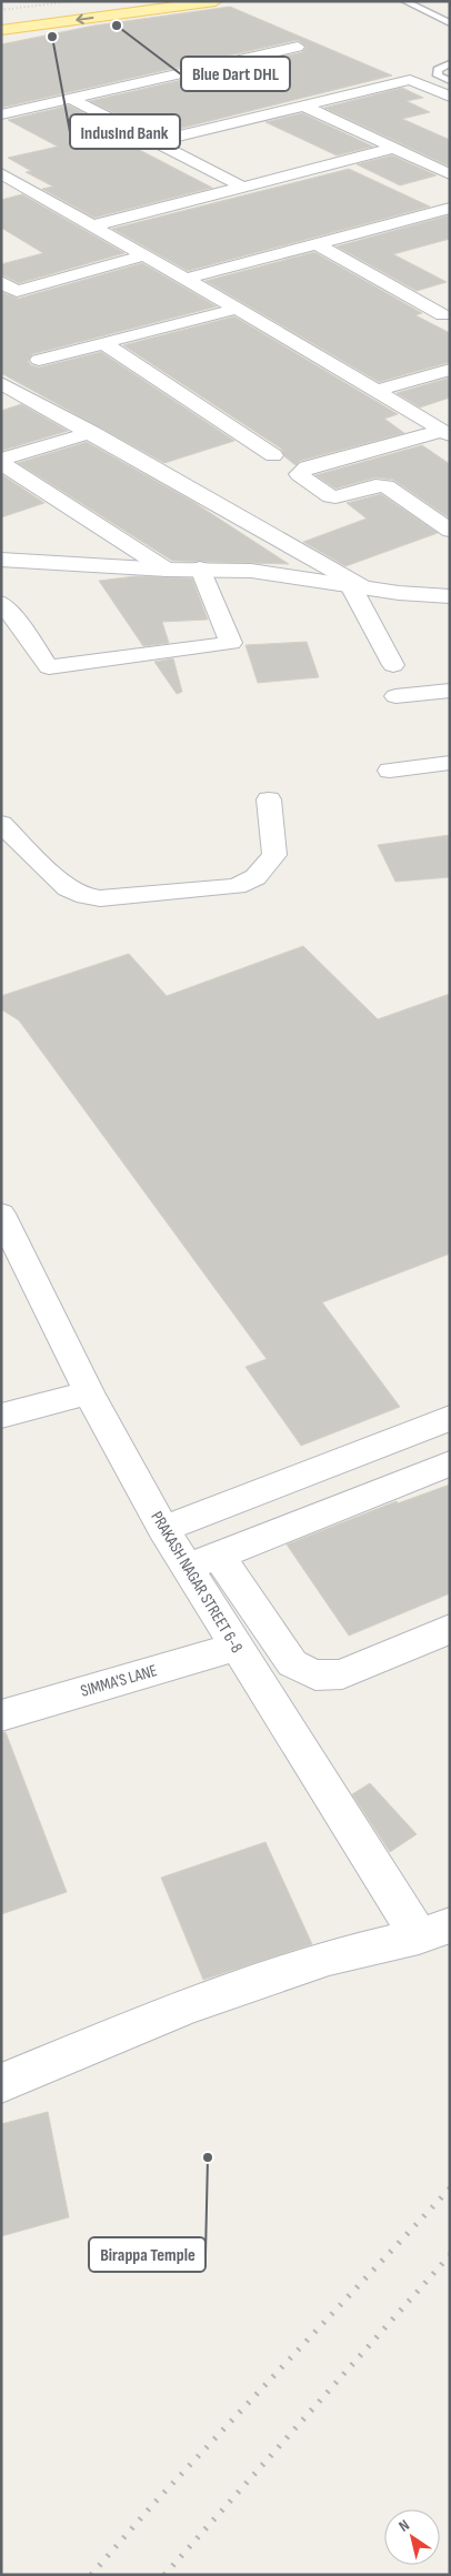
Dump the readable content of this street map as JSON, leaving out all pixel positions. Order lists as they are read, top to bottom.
{
  "streets": {
    "street": ["PRAKASH NAGAR STREET 6-8", "SIMMA'S LANE"]
  },
  "crossings": [
    ["PRAKASH NAGAR STREET 6-8", "SIMMA'S LANE"]
  ],
  "places": ["Blue Dart DHL", "IndusInd Bank", "Birappa Temple"],
  "north": "top left"
}
